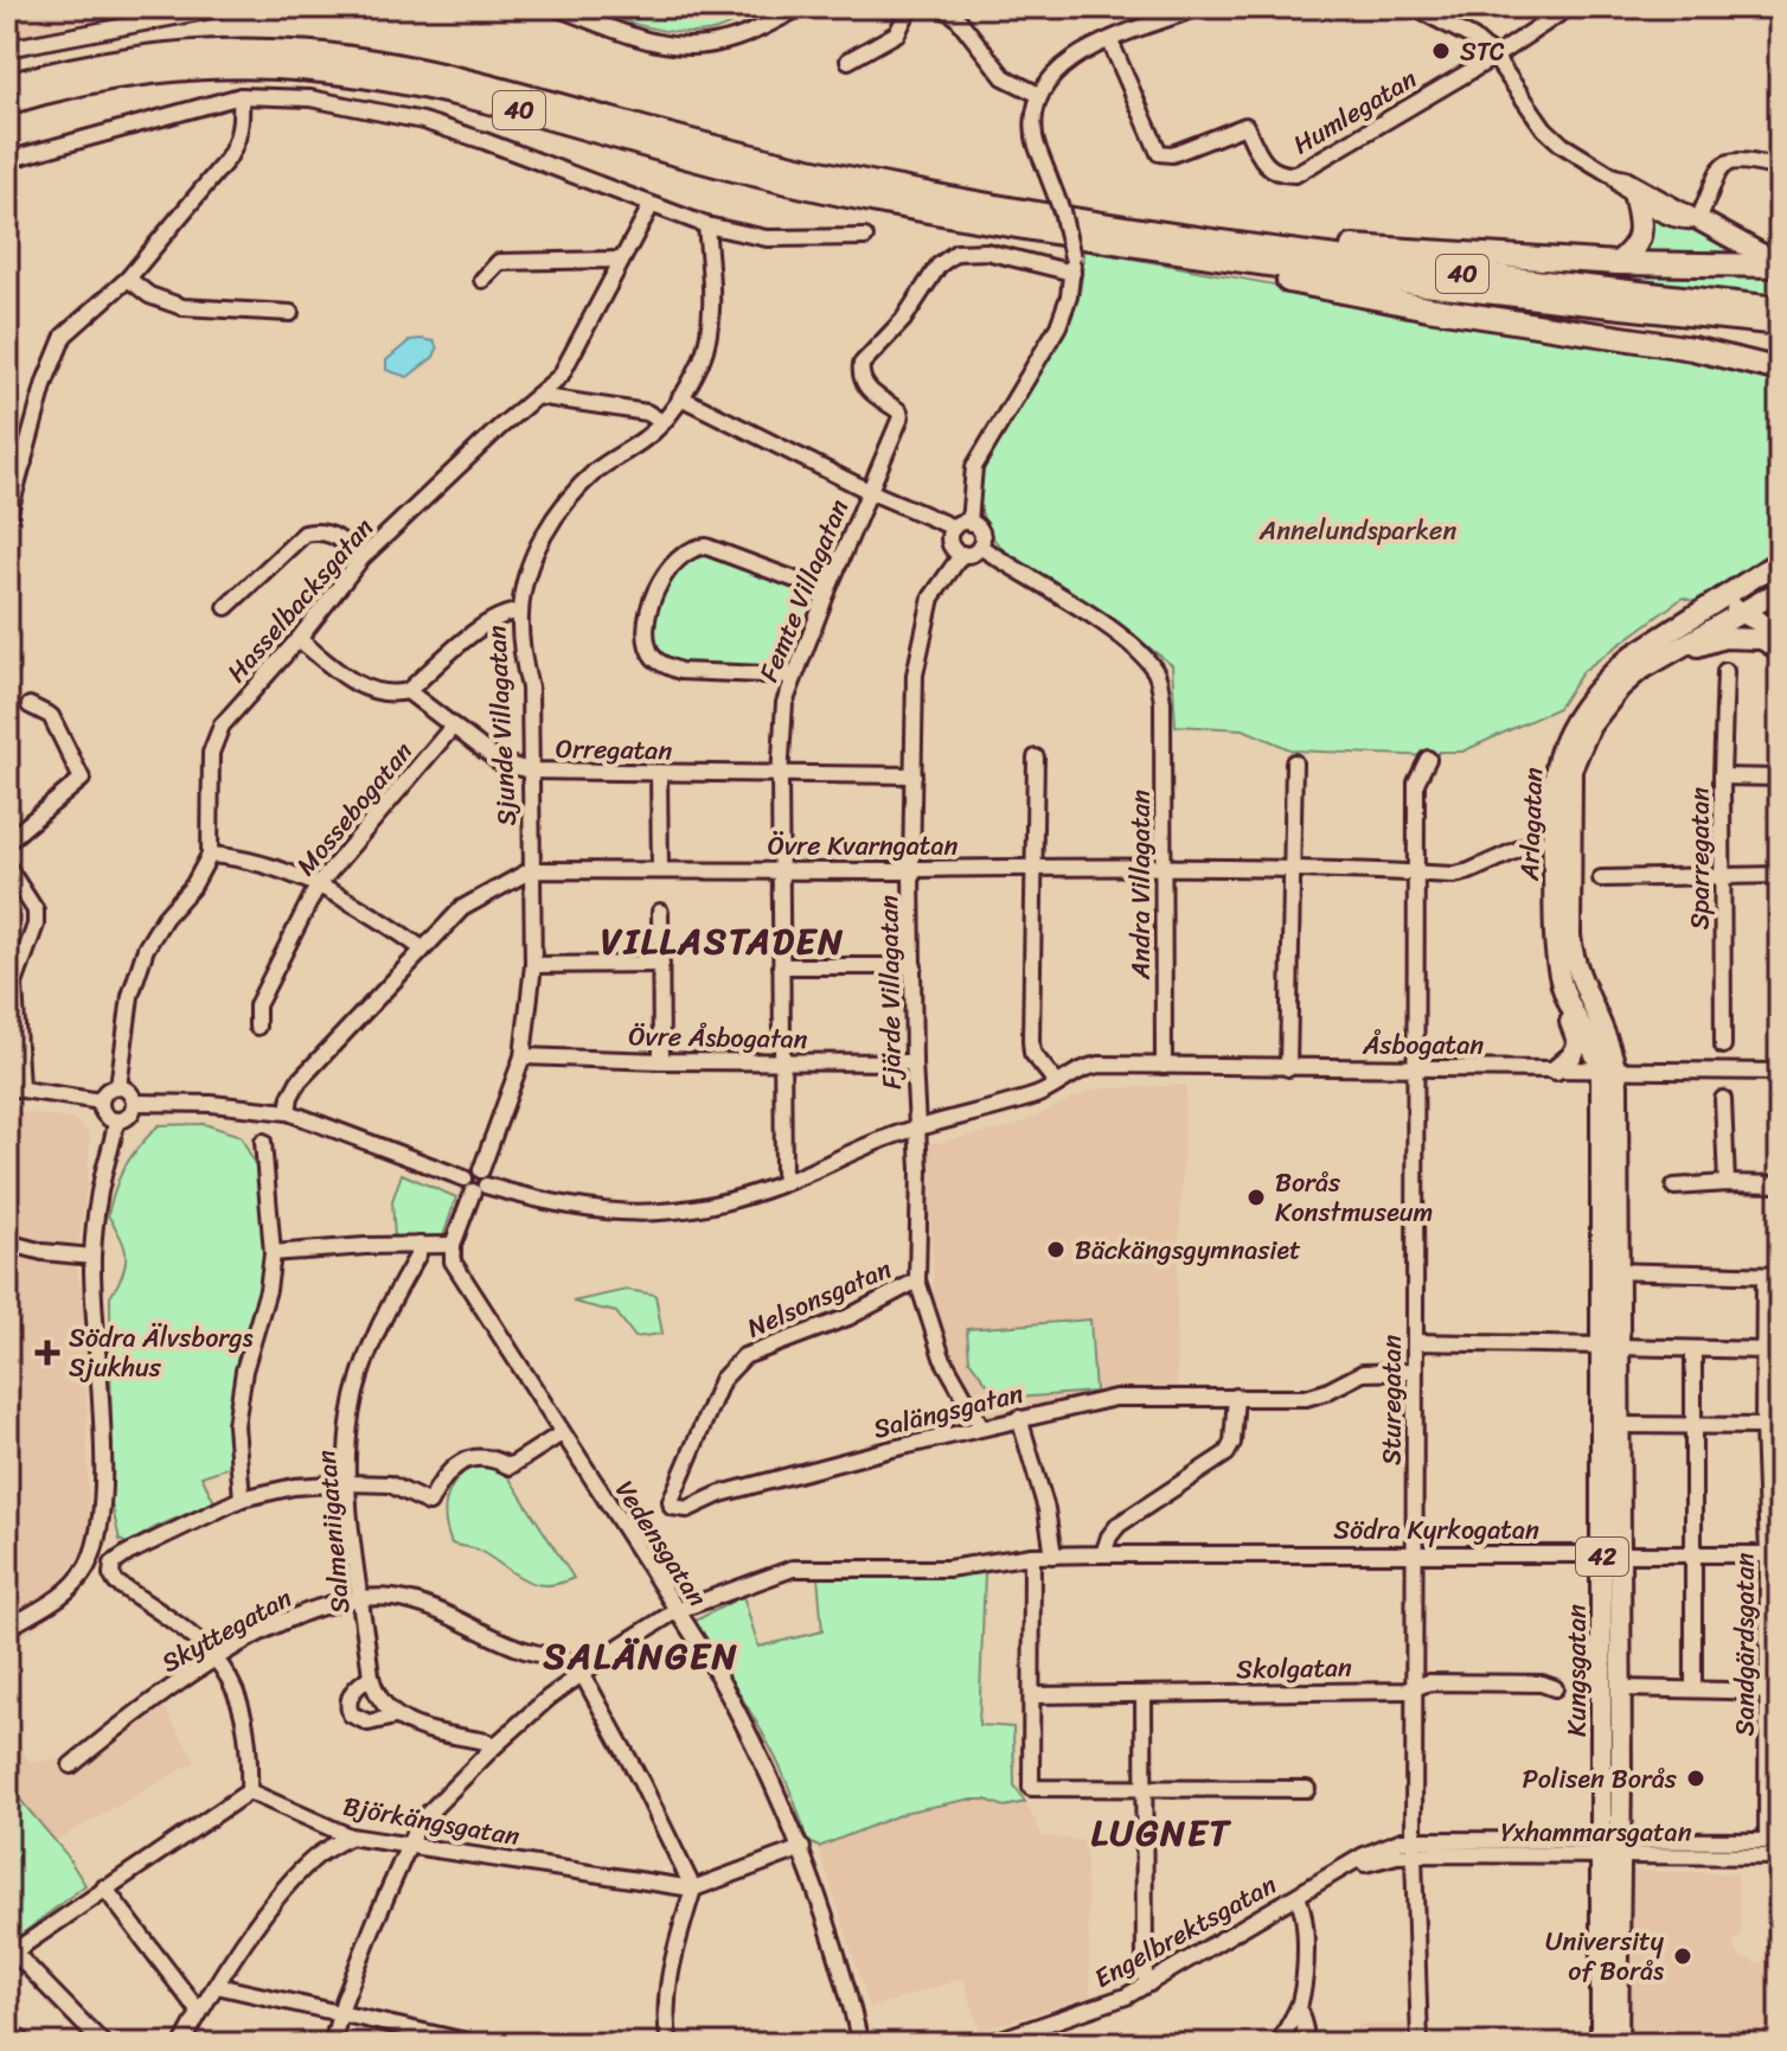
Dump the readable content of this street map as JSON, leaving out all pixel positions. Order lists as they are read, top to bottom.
{
  "streets": {
    "highway": ["40"],
    "main road": ["Arlagatan", "42", "Kungsgatan"],
    "street": [
      "Humlegatan",
      "Femte Villagatan",
      "Hasselbacksgatan",
      "Sjunde Villagatan",
      "Orregatan",
      "Mossebogatan",
      "Övre Kvarngatan",
      "Sparregatan",
      "Andra Villagatan",
      "Fjärde Villagatan",
      "Övre Åsbogatan",
      "Åsbogatan",
      "Nelsonsgatan",
      "Sturegatan",
      "Salängsgatan",
      "Södra Kyrkogatan",
      "Salmeniigatan",
      "Vedensgatan",
      "Skyttegatan",
      "Sandgärdsgatan",
      "Skolgatan",
      "Björkängsgatan",
      "Yxhammarsgatan",
      "Engelbrektsgatan"
    ]
  },
  "crossings": [
    ["Femte Villagatan", "Orregatan"],
    ["Femte Villagatan", "Övre Kvarngatan"],
    ["Femte Villagatan", "Övre Åsbogatan"],
    ["Femte Villagatan", "Åsbogatan"],
    ["Sjunde Villagatan", "Orregatan"],
    ["Sjunde Villagatan", "Övre Kvarngatan"],
    ["Sjunde Villagatan", "Övre Åsbogatan"],
    ["Sjunde Villagatan", "Åsbogatan"],
    ["Orregatan", "Mossebogatan"],
    ["Orregatan", "Fjärde Villagatan"],
    ["Arlagatan", "Åsbogatan"],
    ["Arlagatan", "Kungsgatan"],
    ["Övre Kvarngatan", "Andra Villagatan"],
    ["Övre Kvarngatan", "Fjärde Villagatan"],
    ["Övre Kvarngatan", "Åsbogatan"],
    ["Övre Kvarngatan", "Sturegatan"],
    ["Andra Villagatan", "Fjärde Villagatan"],
    ["Andra Villagatan", "Åsbogatan"],
    ["Fjärde Villagatan", "Övre Åsbogatan"],
    ["Fjärde Villagatan", "Åsbogatan"],
    ["Fjärde Villagatan", "Nelsonsgatan"],
    ["Fjärde Villagatan", "Salängsgatan"],
    ["Åsbogatan", "Sturegatan"],
    ["Åsbogatan", "Kungsgatan"],
    ["Nelsonsgatan", "Salängsgatan"],
    ["Sturegatan", "Salängsgatan"],
    ["Sturegatan", "Södra Kyrkogatan"],
    ["Sturegatan", "Skolgatan"],
    ["Sturegatan", "Yxhammarsgatan"],
    ["Sturegatan", "Engelbrektsgatan"],
    ["Södra Kyrkogatan", "Vedensgatan"],
    ["Södra Kyrkogatan", "Skyttegatan"],
    ["Södra Kyrkogatan", "Sandgärdsgatan"],
    ["Södra Kyrkogatan", "Kungsgatan"],
    ["Södra Kyrkogatan", "Björkängsgatan"],
    ["Salmeniigatan", "Skyttegatan"],
    ["Sandgärdsgatan", "Yxhammarsgatan"],
    ["Kungsgatan", "Yxhammarsgatan"],
    ["Yxhammarsgatan", "Engelbrektsgatan"]
  ],
  "districts": ["VILLASTADEN", "SALÄNGEN", "LUGNET"],
  "parks": ["Annelundsparken"],
  "places": {
    "other": [
      "STC",
      "Borås Konstmuseum",
      "Bäckängsgymnasiet",
      "Polisen Borås",
      "University of Borås"
    ],
    "health": ["Södra Älvsborgs Sjukhus"]
  }
}
